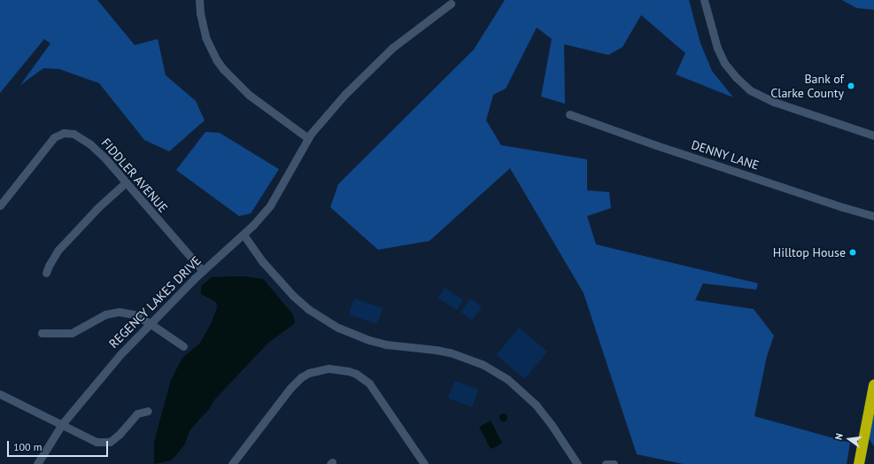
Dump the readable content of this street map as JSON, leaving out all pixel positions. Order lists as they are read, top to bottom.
{
  "streets": {
    "street": ["DENNY LANE", "FIDDLER AVENUE", "REGENCY LAKES DRIVE"]
  },
  "crossings": [
    ["FIDDLER AVENUE", "REGENCY LAKES DRIVE"]
  ],
  "places": ["Bank of Clarke County", "Hilltop House"],
  "scale_bar": "100 m",
  "north": "left"
}
